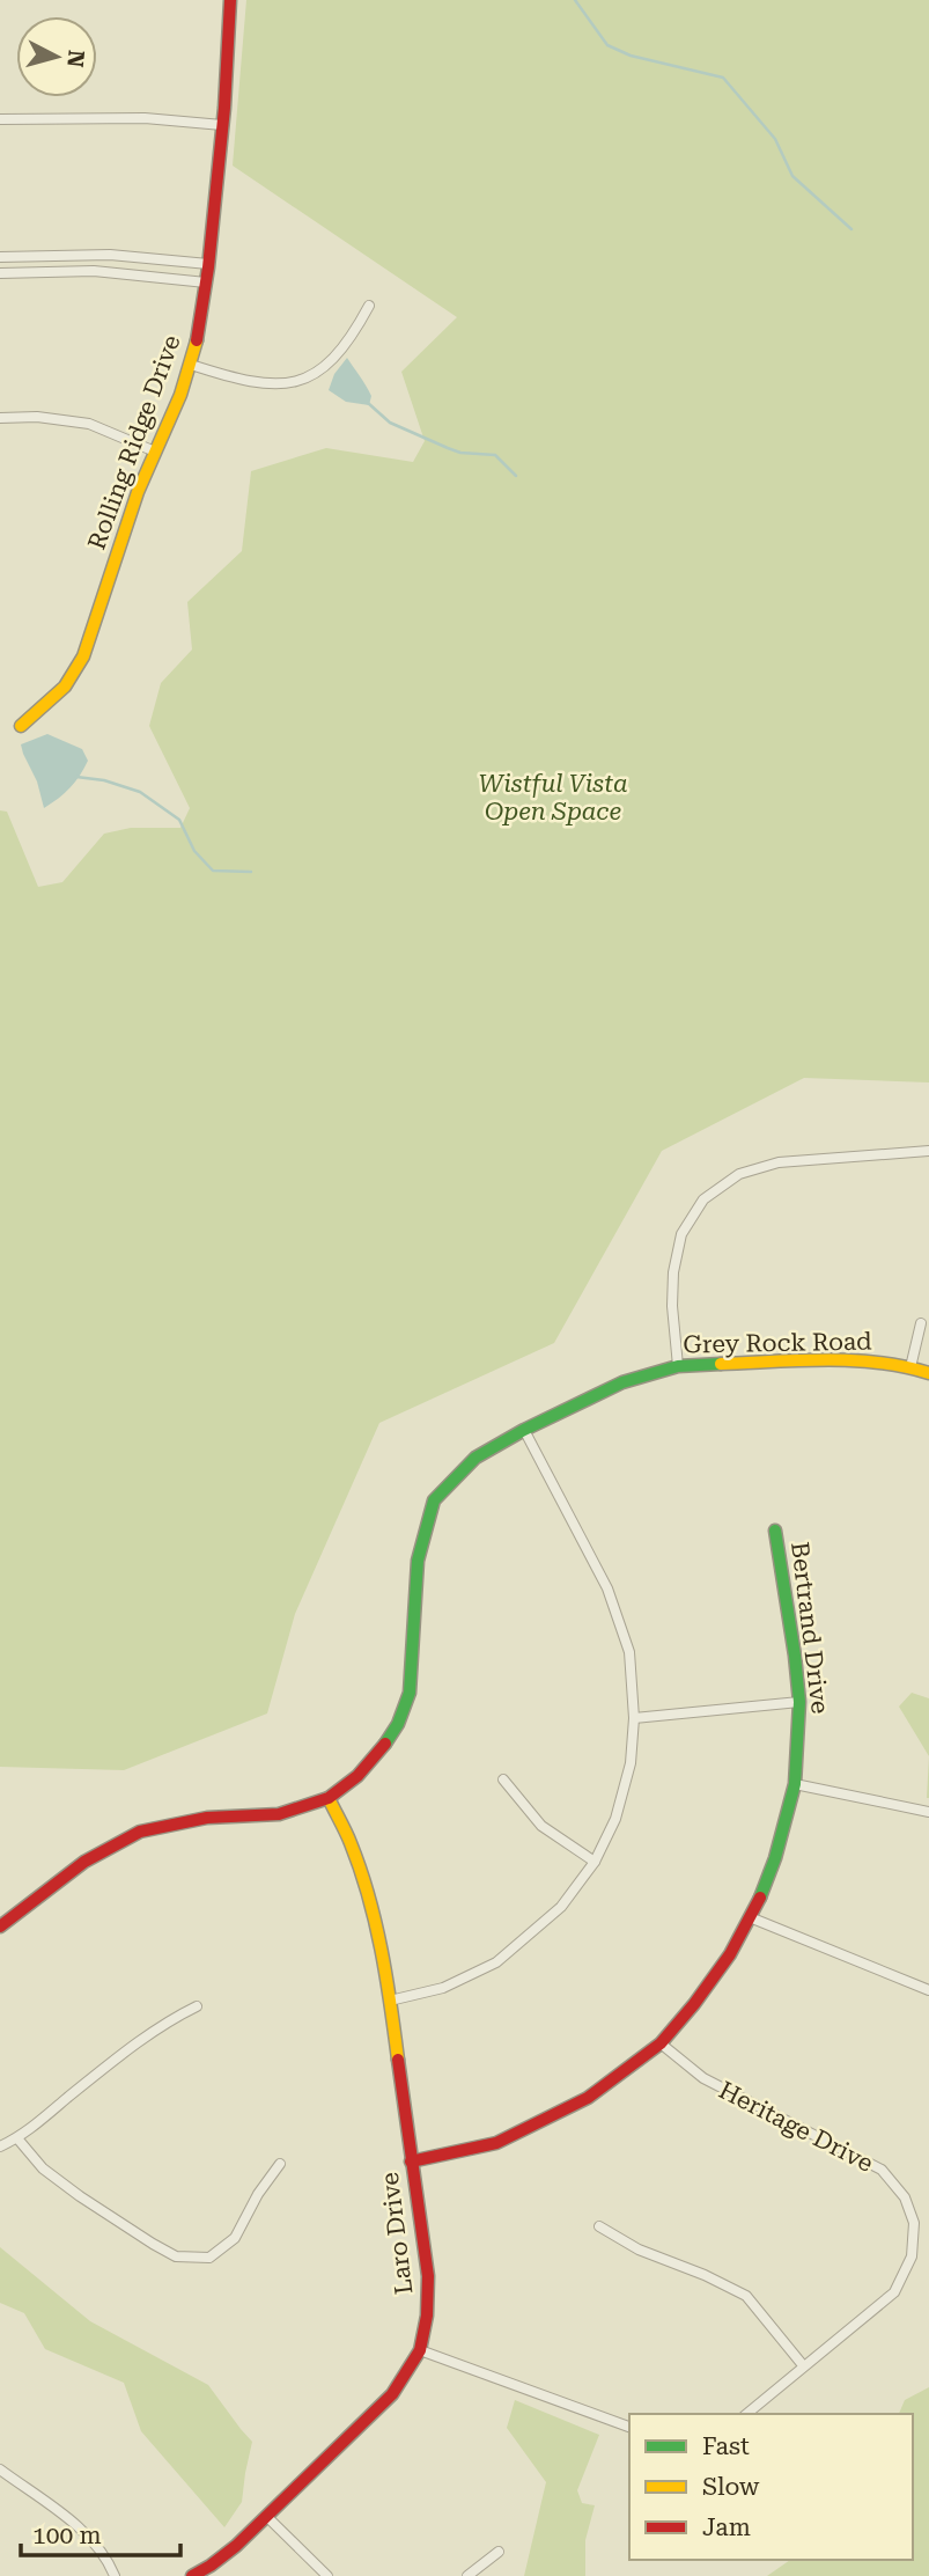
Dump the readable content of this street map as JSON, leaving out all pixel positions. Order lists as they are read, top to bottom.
{
  "streets": {
    "street": [
      "Rolling Ridge Drive",
      "Grey Rock Road",
      "Bertrand Drive",
      "Heritage Drive",
      "Laro Drive"
    ]
  },
  "crossings": [
    ["Grey Rock Road", "Laro Drive"],
    ["Bertrand Drive", "Heritage Drive"],
    ["Bertrand Drive", "Laro Drive"]
  ],
  "parks": ["Wistful Vista Open Space"],
  "legend": ["Fast", "Slow", "Jam"],
  "scale_bar": "100 m",
  "north": "right"
}
